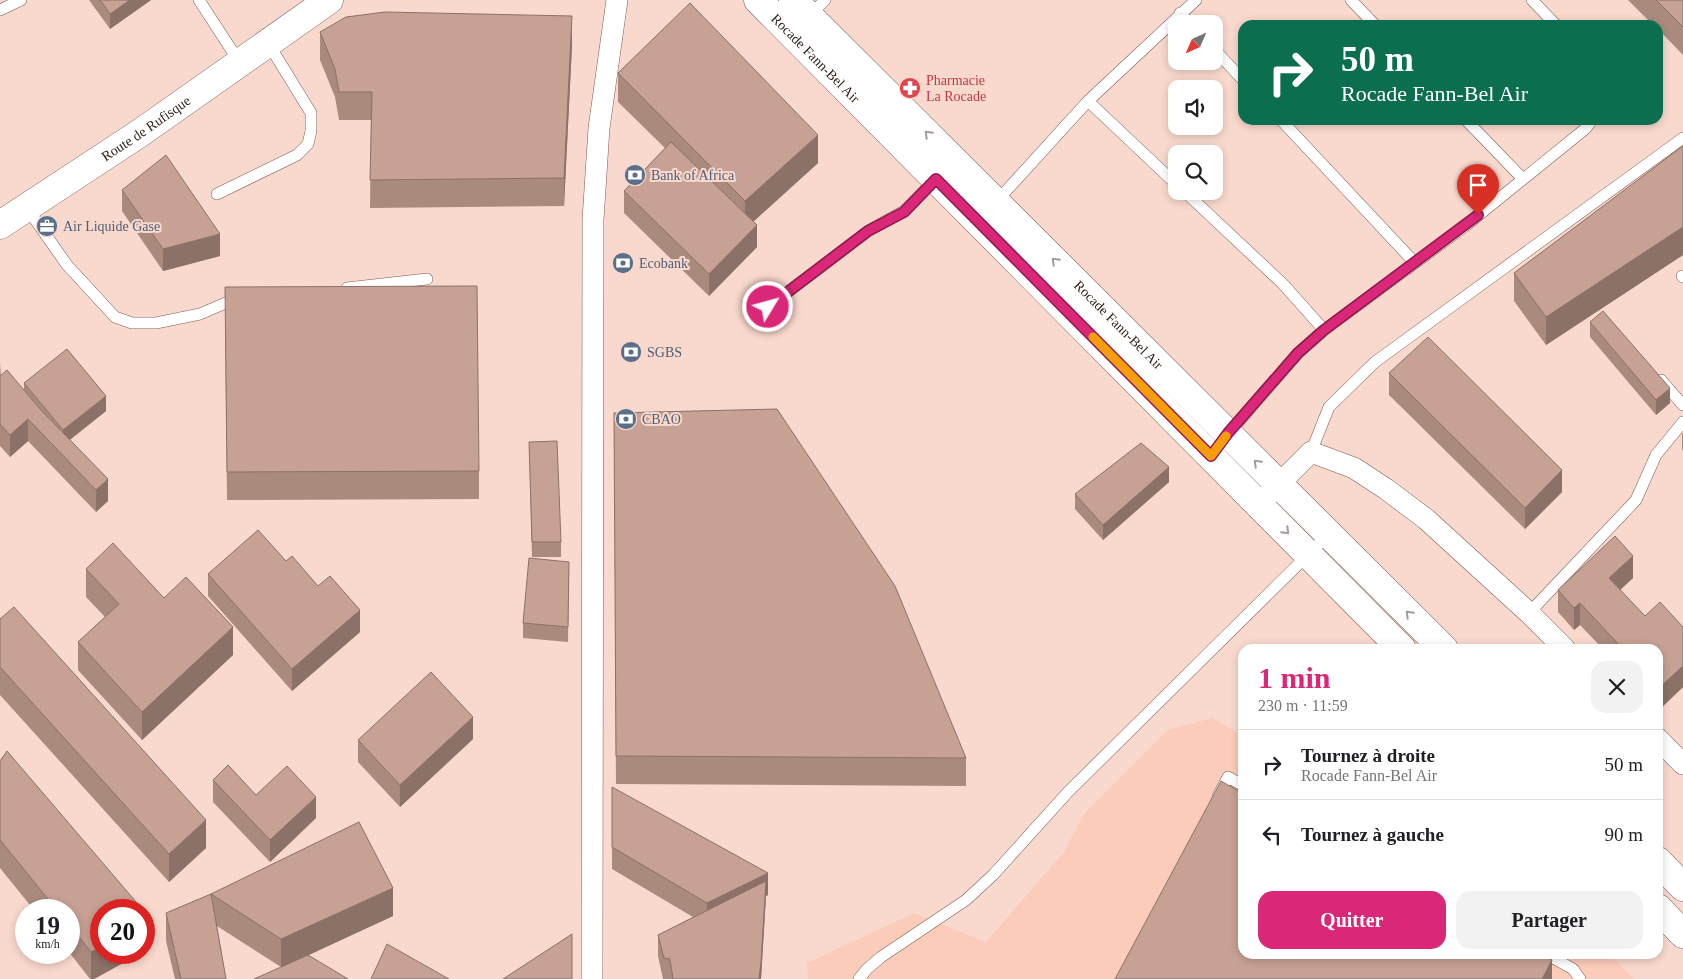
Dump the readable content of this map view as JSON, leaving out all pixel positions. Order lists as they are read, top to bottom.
{
  "streets": {
    "main road": ["Rocade Fann-Bel Air", "Route de Rufisque"]
  },
  "places": {
    "pharmacy": ["Pharmacie La Rocade"],
    "bank": [
      "Bank of Africa",
      "Ecobank",
      "SGBS",
      "CBAO"
    ],
    "office": ["Air Liquide Gase"]
  },
  "north": "bottom left",
  "page": {
    "turn": ["50 m", "Rocade Fann-Bel Air"],
    "heading": ["1 min", "230 m · 11:59"],
    "list": [
      {
        "name": "Tournez à droite",
        "note": "Rocade Fann-Bel Air",
        "value": "50 m"
      },
      {
        "name": "Tournez à gauche",
        "value": "90 m"
      }
    ],
    "buttons": ["Quitter", "Partager"],
    "speed": "19 km/h",
    "limit": "20"
  }
}
